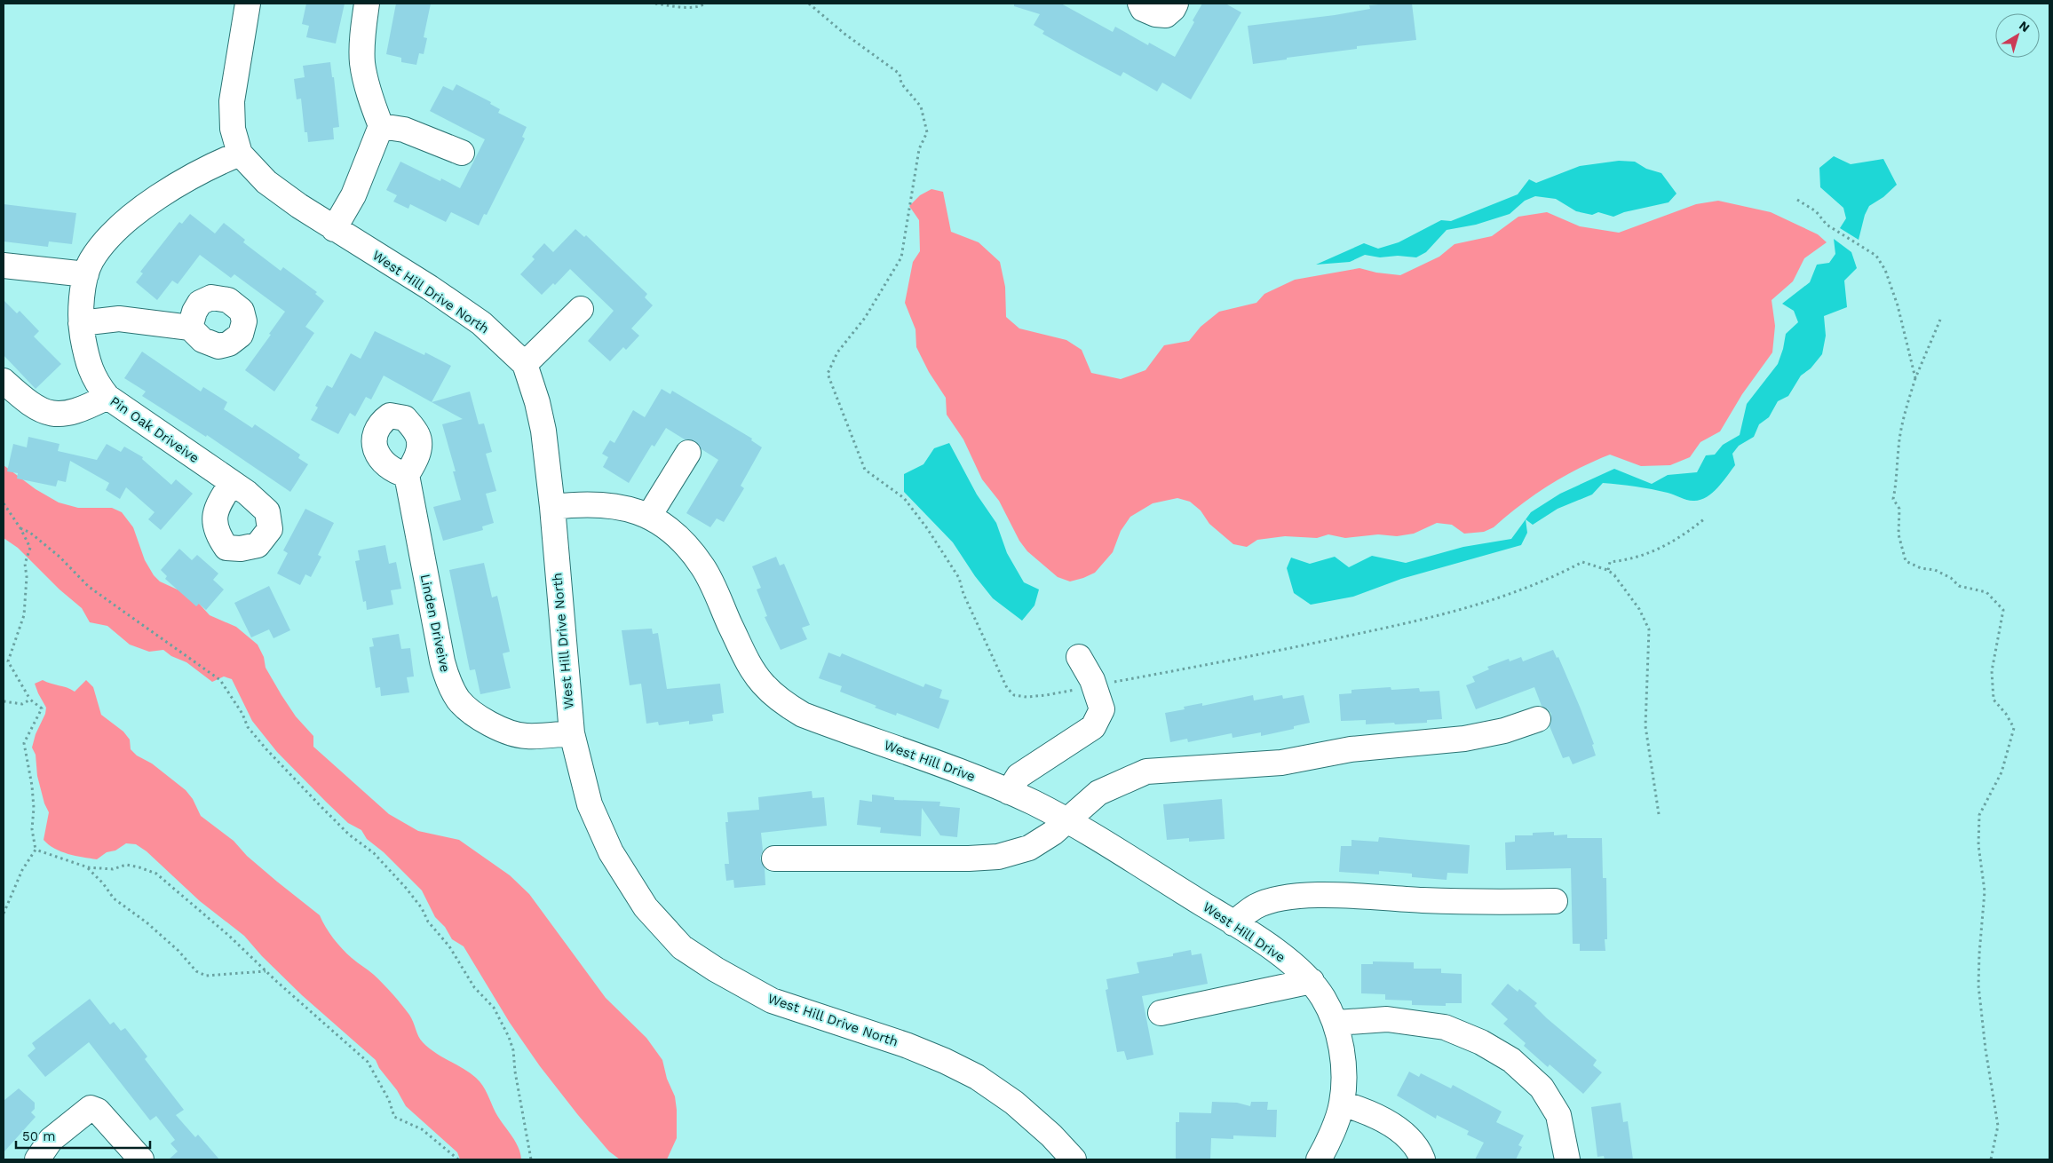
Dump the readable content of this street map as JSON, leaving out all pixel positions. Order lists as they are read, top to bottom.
{
  "streets": {
    "street": [
      "West Hill Drive North",
      "Pin Oak Driveive",
      "Linden Driveive",
      "West Hill Drive"
    ]
  },
  "crossings": [
    ["West Hill Drive North", "Pin Oak Driveive"],
    ["West Hill Drive North", "Linden Driveive"],
    ["West Hill Drive North", "West Hill Drive"]
  ],
  "scale_bar": "50 m",
  "north": "top right"
}
